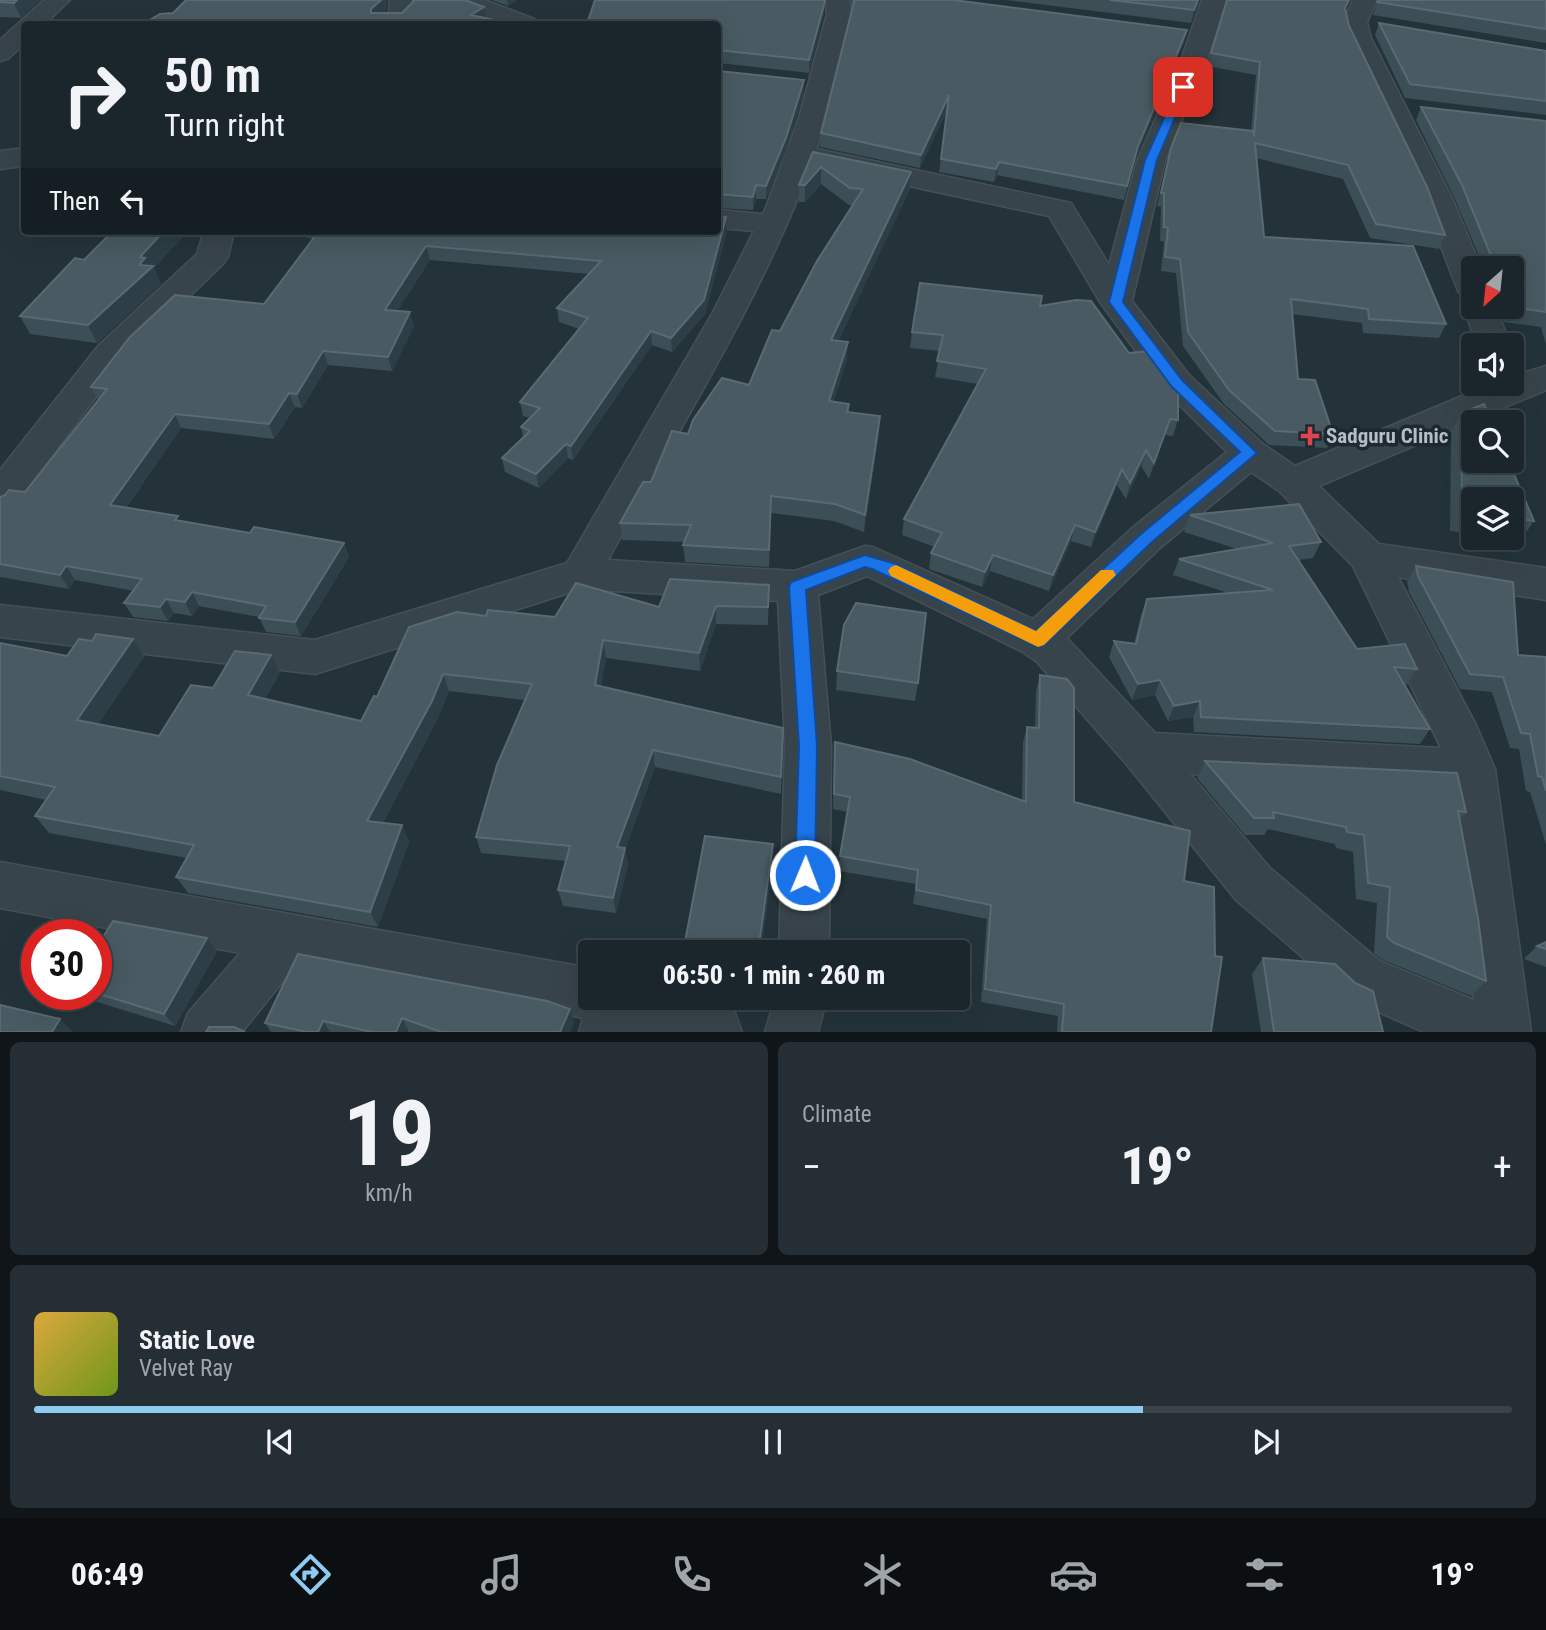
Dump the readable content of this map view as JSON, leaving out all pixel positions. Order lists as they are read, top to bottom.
{
  "places": {
    "health": ["Sadguru Clinic"]
  },
  "north": "bottom left",
  "page": {
    "turn": ["50 m", "Turn right"],
    "then": "Then",
    "limit": "30",
    "trip": "06:50 · 1 min · 260 m",
    "tile": [
      ["19", "km/h"],
      "Climate"
    ],
    "heat": ["−", "19°", "+"],
    "song": ["Static Love", "Velvet Ray"],
    "tabs": ["06:49", "19°"]
  }
}
